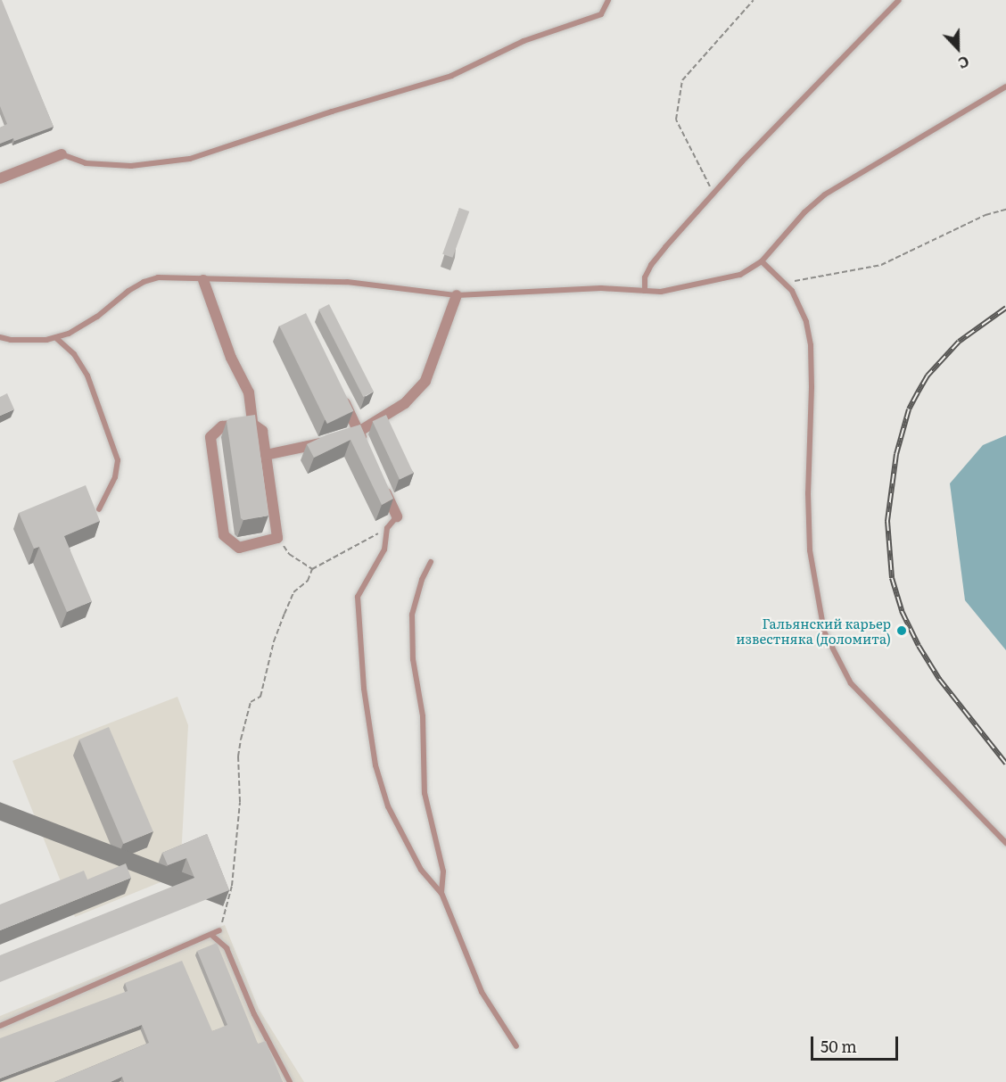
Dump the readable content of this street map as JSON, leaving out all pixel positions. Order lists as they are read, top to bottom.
{
  "places": ["Гальянский карьер известняка (доломита)"],
  "scale_bar": "50 m",
  "north": "bottom"
}
